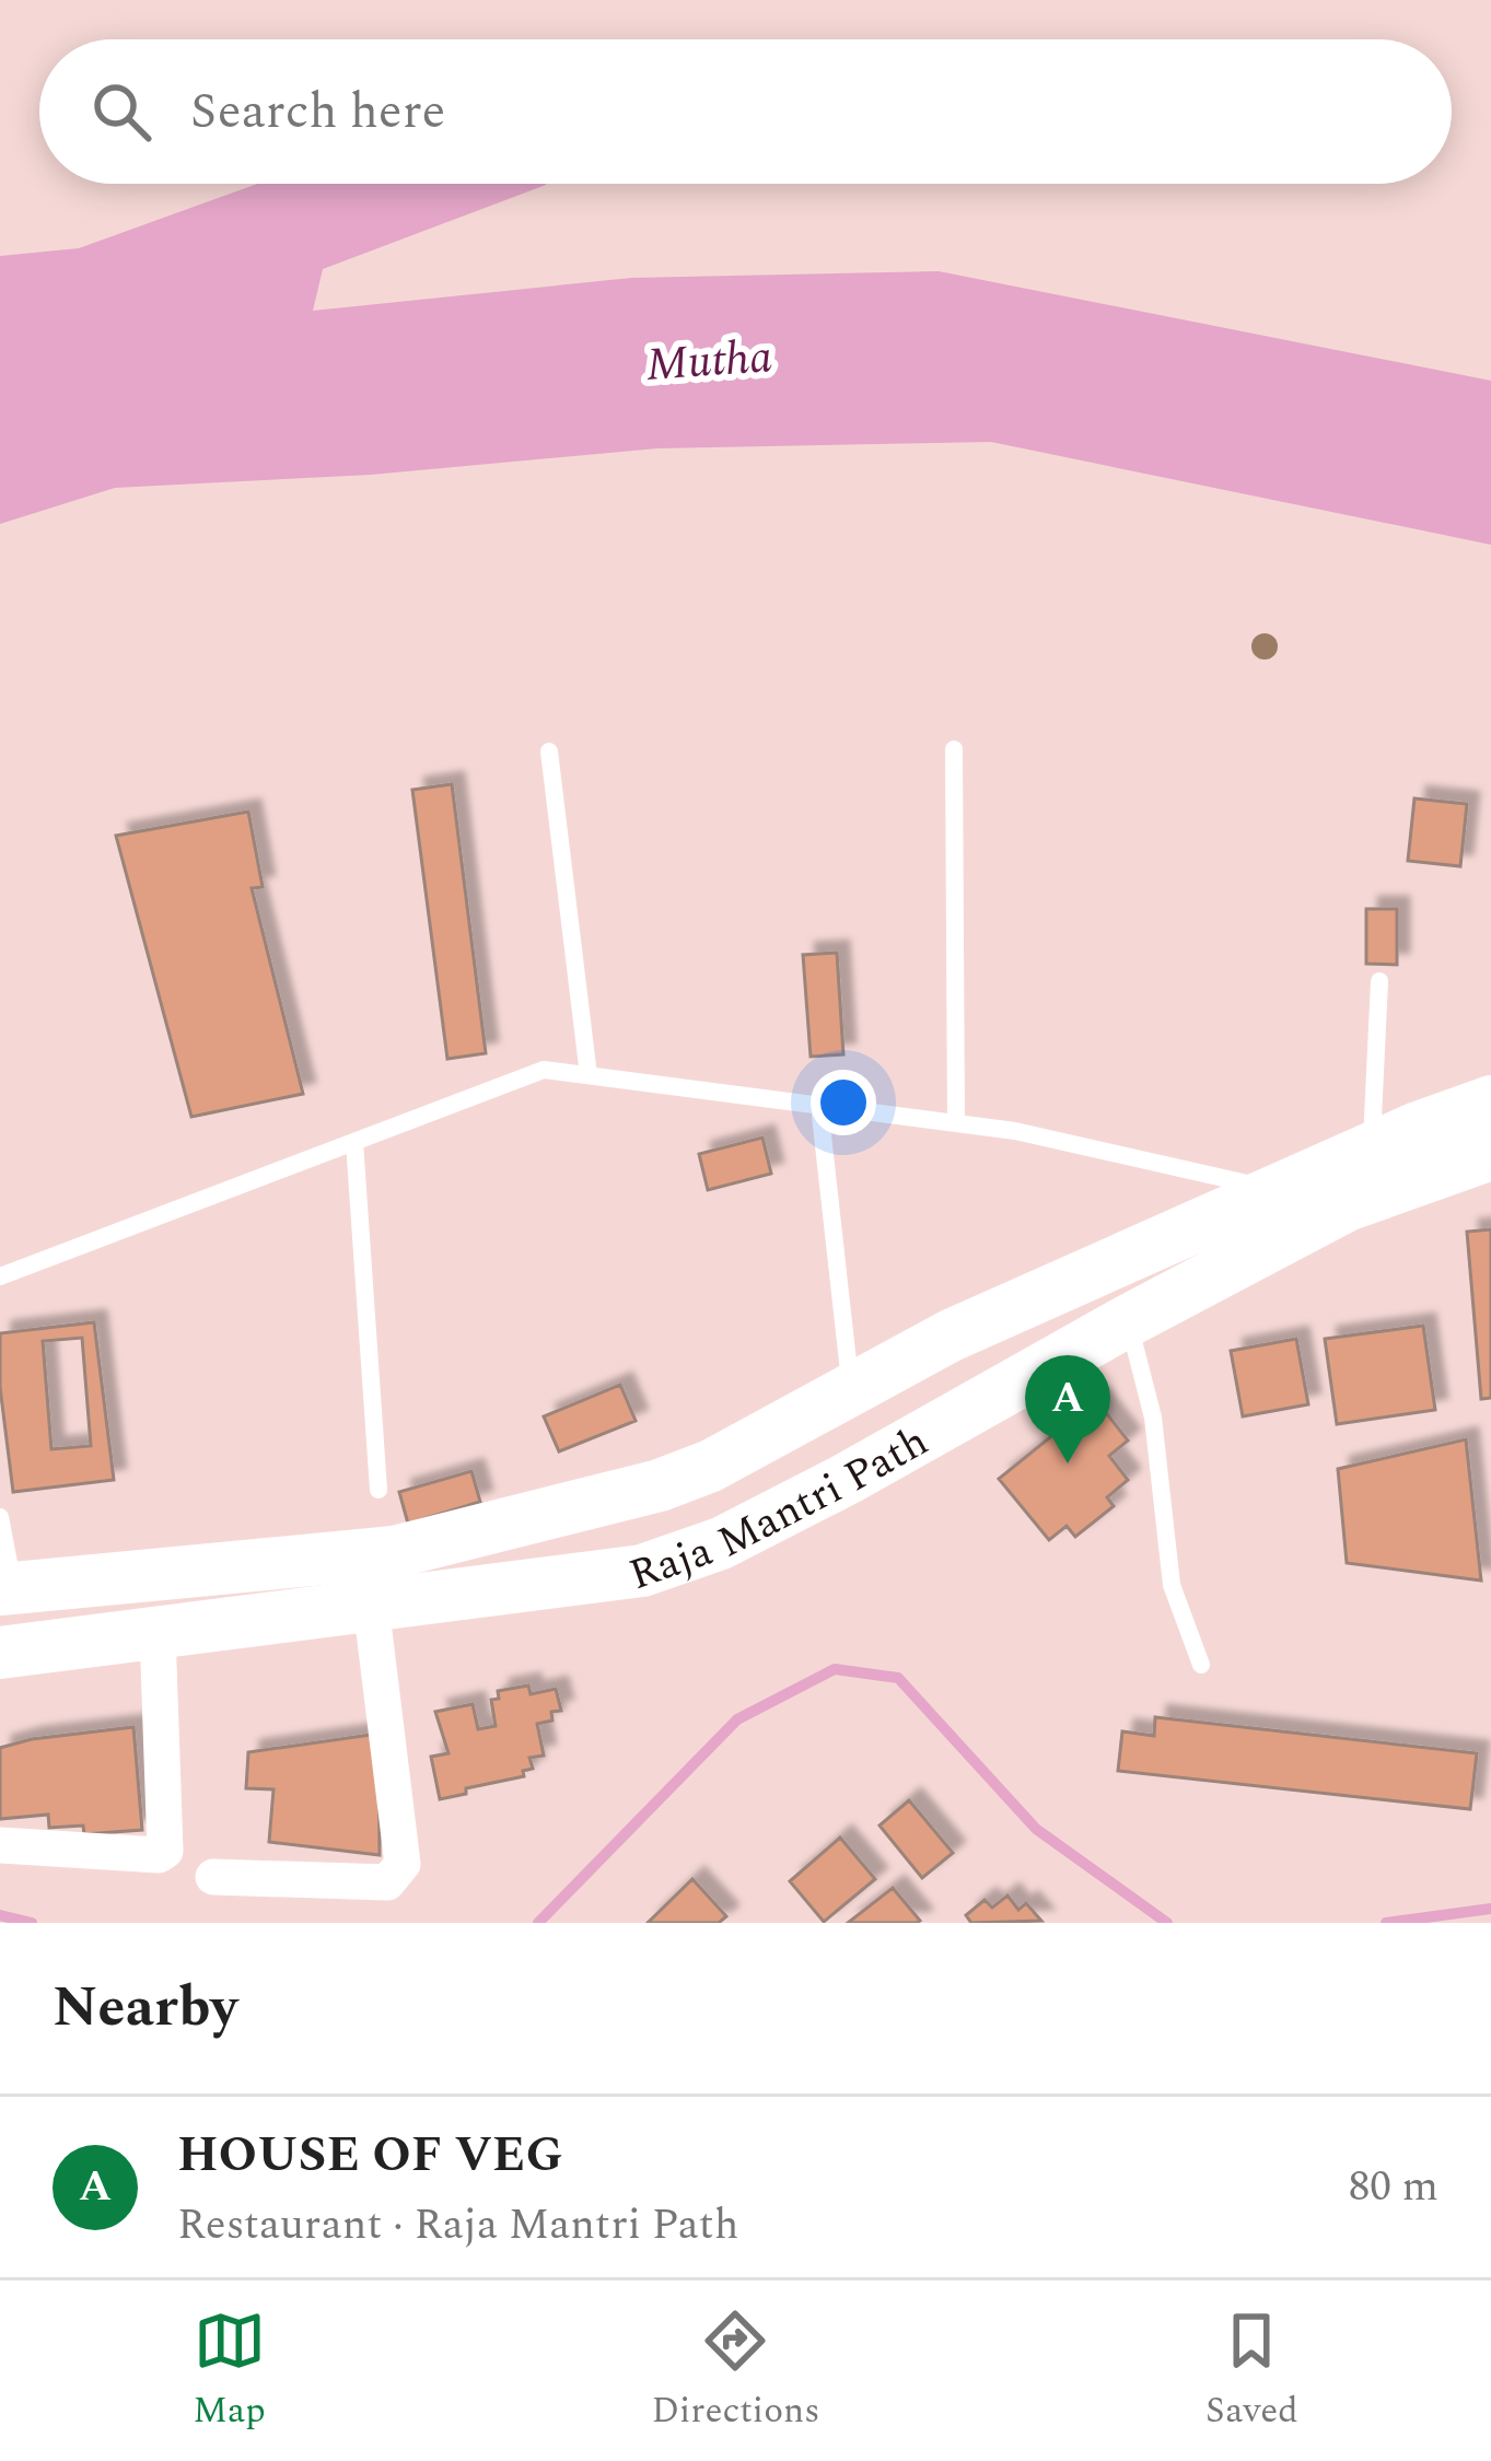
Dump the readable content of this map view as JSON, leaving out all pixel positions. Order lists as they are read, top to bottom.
{
  "streets": {
    "main road": ["Raja Mantri Path"]
  },
  "water": ["Mutha"],
  "page": {
    "search": "Search here",
    "pins": "A",
    "heading": "Nearby",
    "list": [
      {
        "mark": "A",
        "name": "HOUSE OF VEG",
        "note": "Restaurant · Raja Mantri Path",
        "value": "80 m"
      }
    ],
    "nav": ["Map", "Directions", "Saved"]
  }
}
